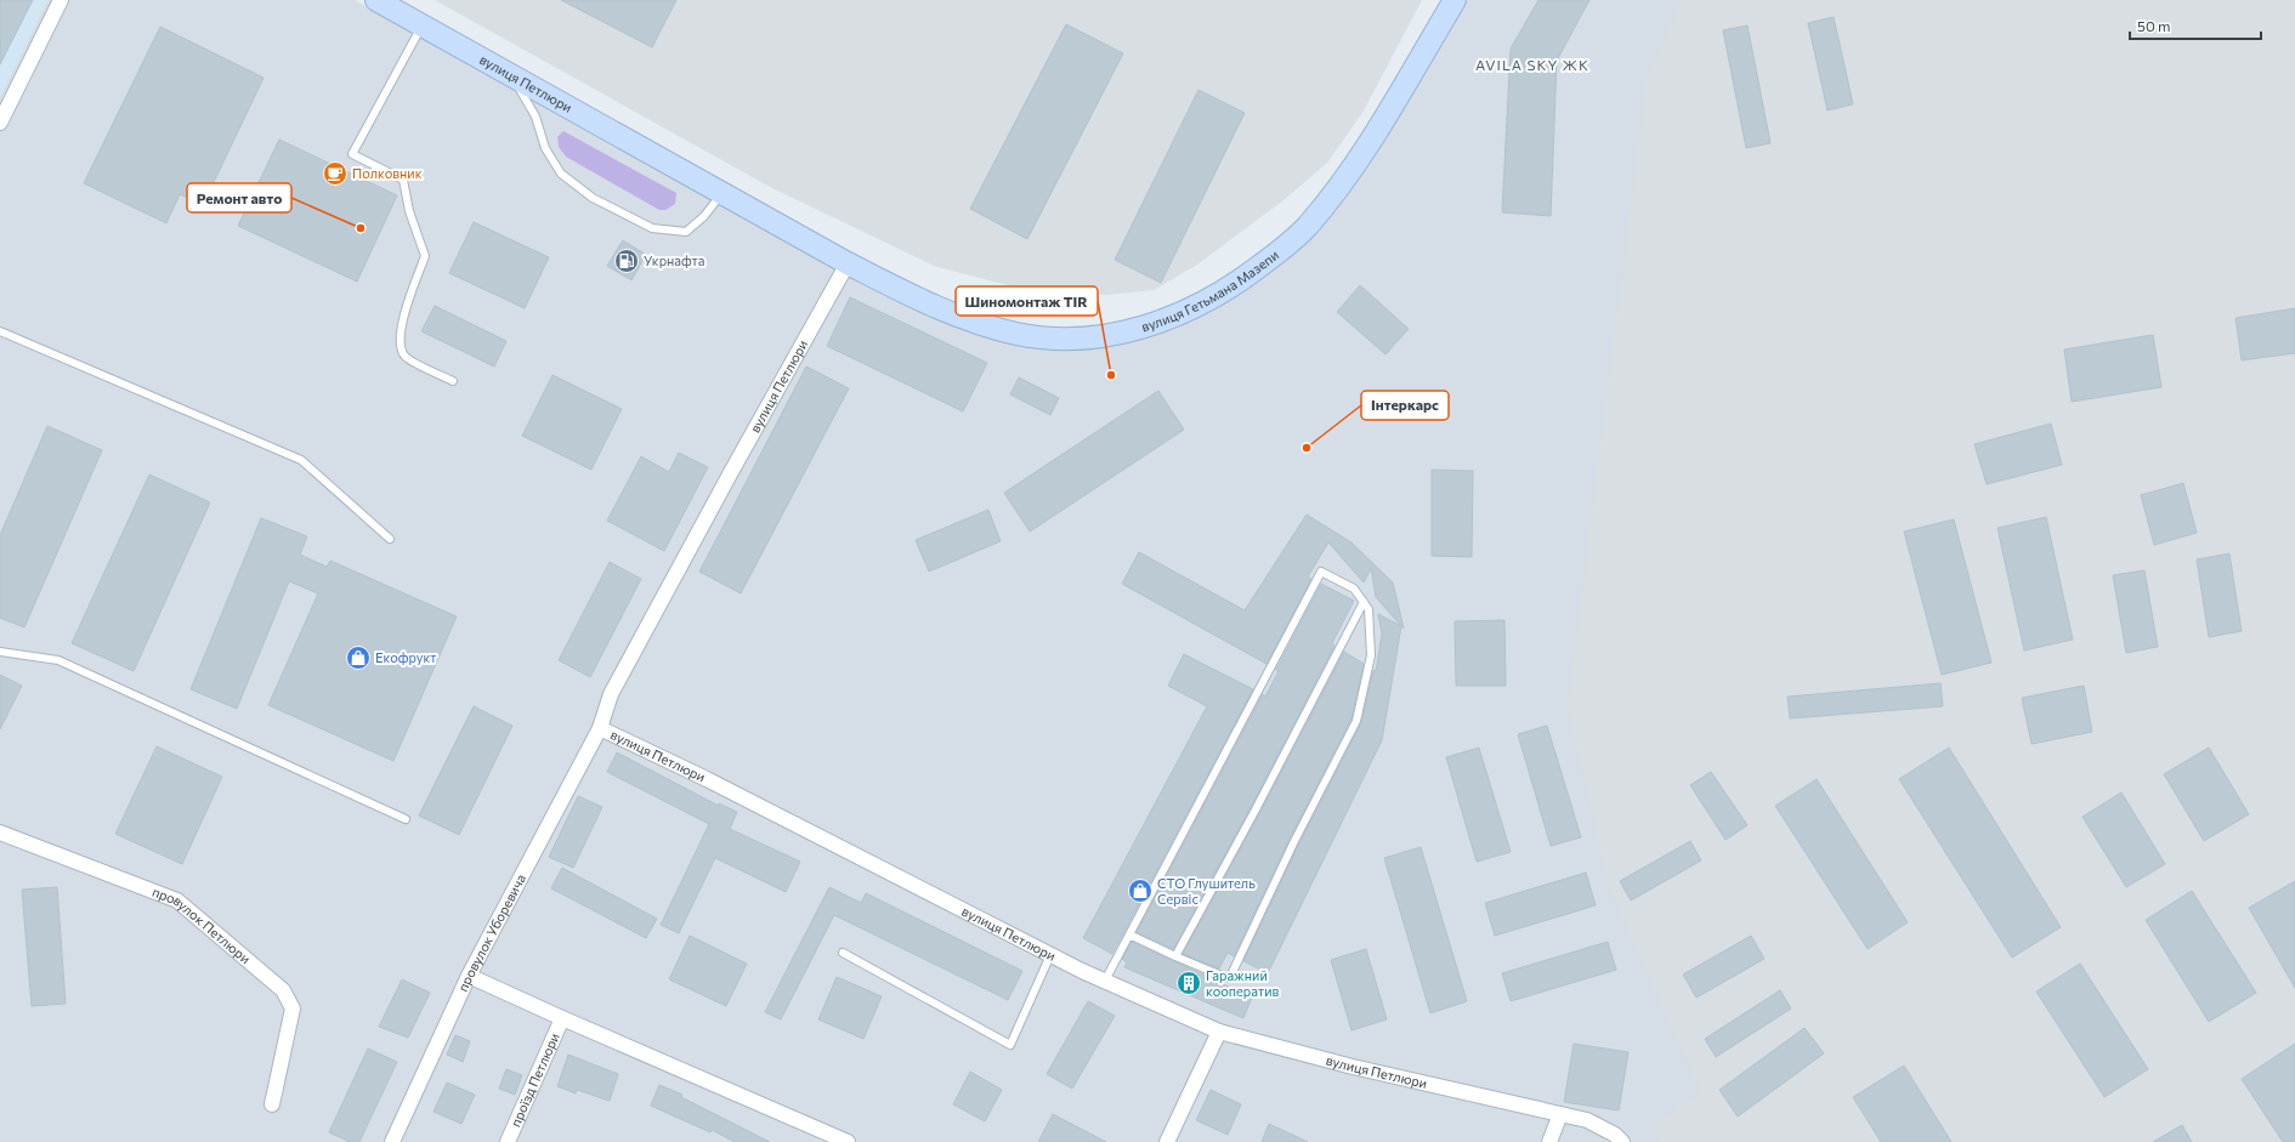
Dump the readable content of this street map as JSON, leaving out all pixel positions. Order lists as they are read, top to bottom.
{
  "streets": {
    "main road": ["вулиця Петлюри", "вулиця Гетьмана Мазепи"],
    "street": ["провулок Петлюри", "провулок Уборевича", "проїзд Петлюри"]
  },
  "crossings": [
    ["вулиця Петлюри", "вулиця Гетьмана Мазепи"],
    ["вулиця Петлюри", "провулок Уборевича"]
  ],
  "districts": ["AVILA SKY ЖК"],
  "places": {
    "cafe": ["Полковник"],
    "other": ["Ремонт авто", "Шиномонтаж TIR", "Інтеркарс"],
    "fuel station": ["Укрнафта"],
    "shop": ["Екофрукт", "СТО Глушитель Сервіс"],
    "building": ["Гаражний кооператив"]
  },
  "scale_bar": "50 m"
}
